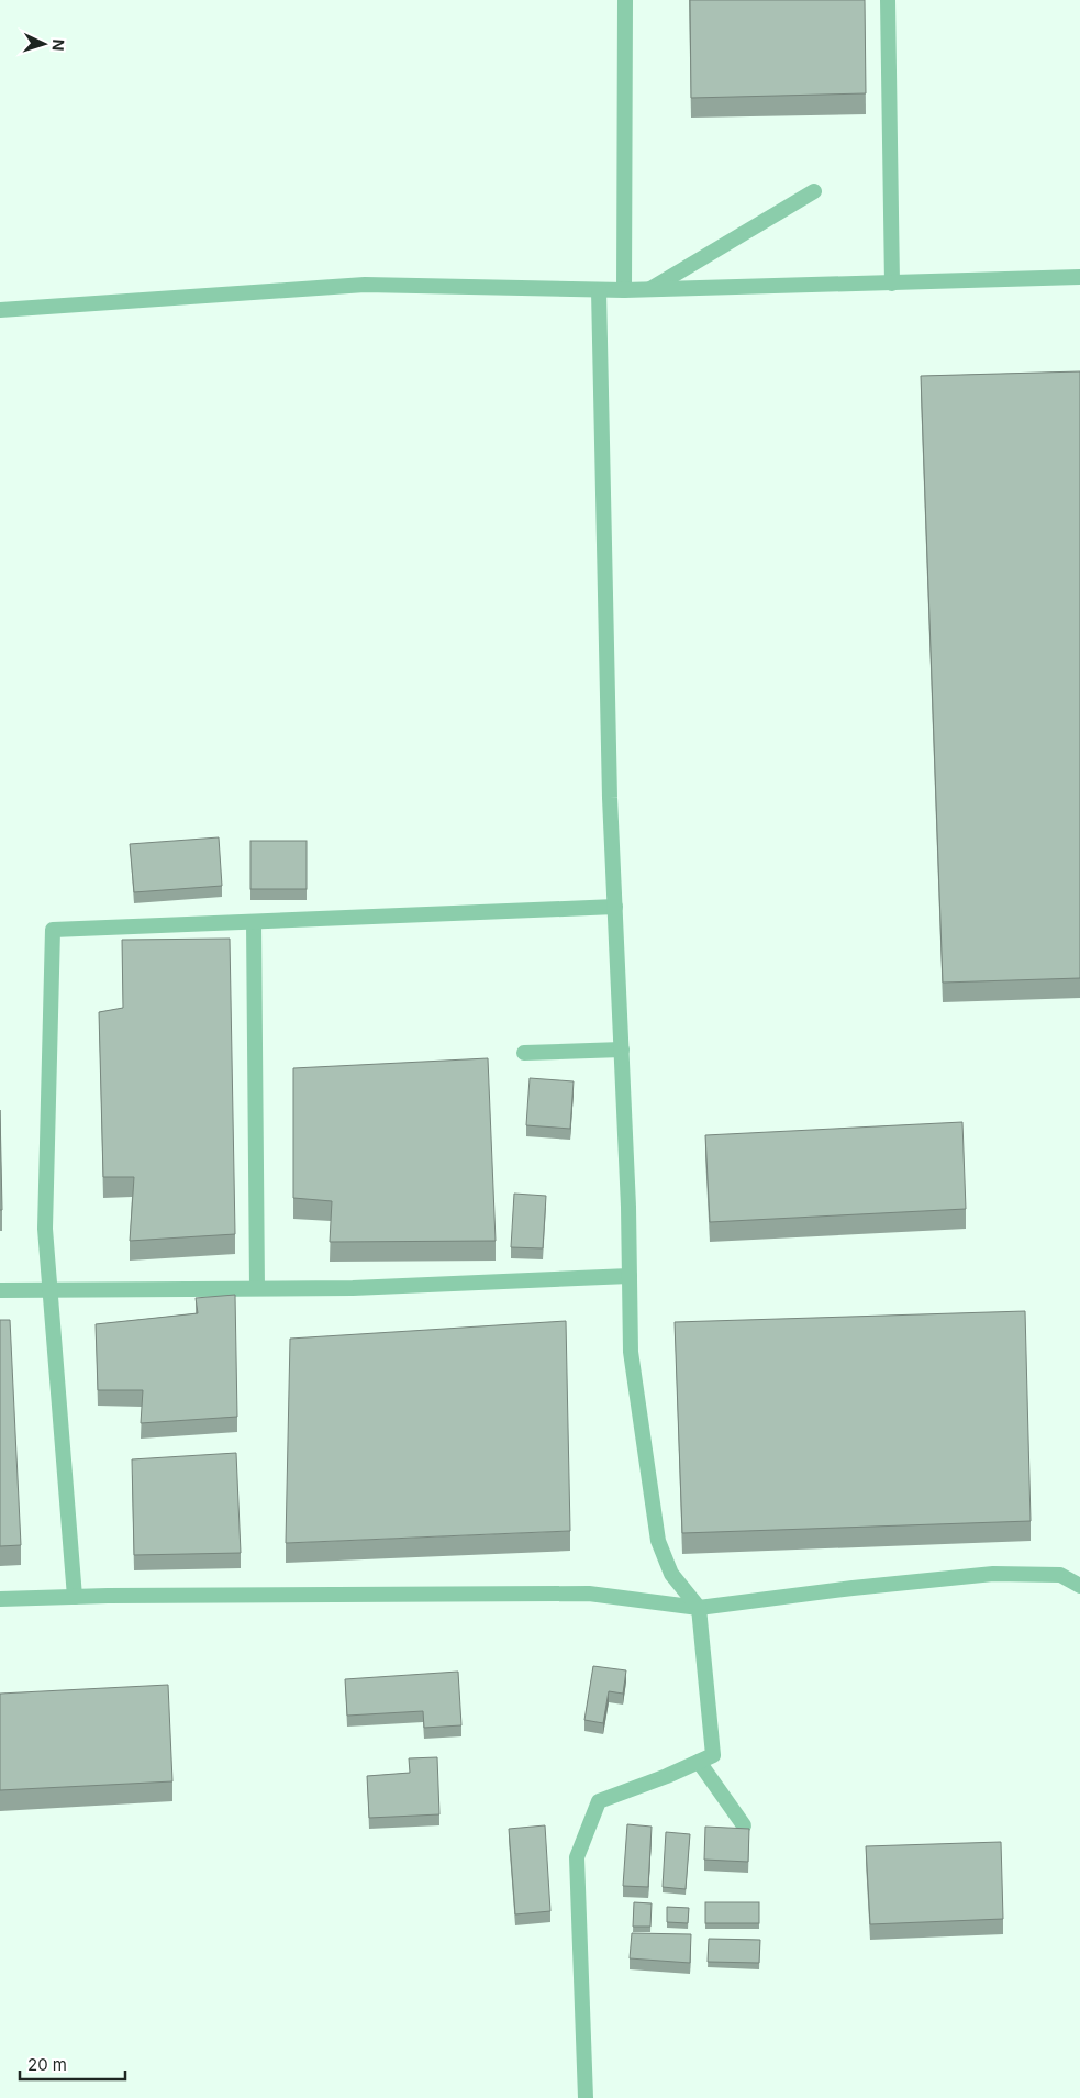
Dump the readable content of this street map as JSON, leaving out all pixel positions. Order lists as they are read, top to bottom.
{
  "scale_bar": "20 m",
  "north": "right"
}
